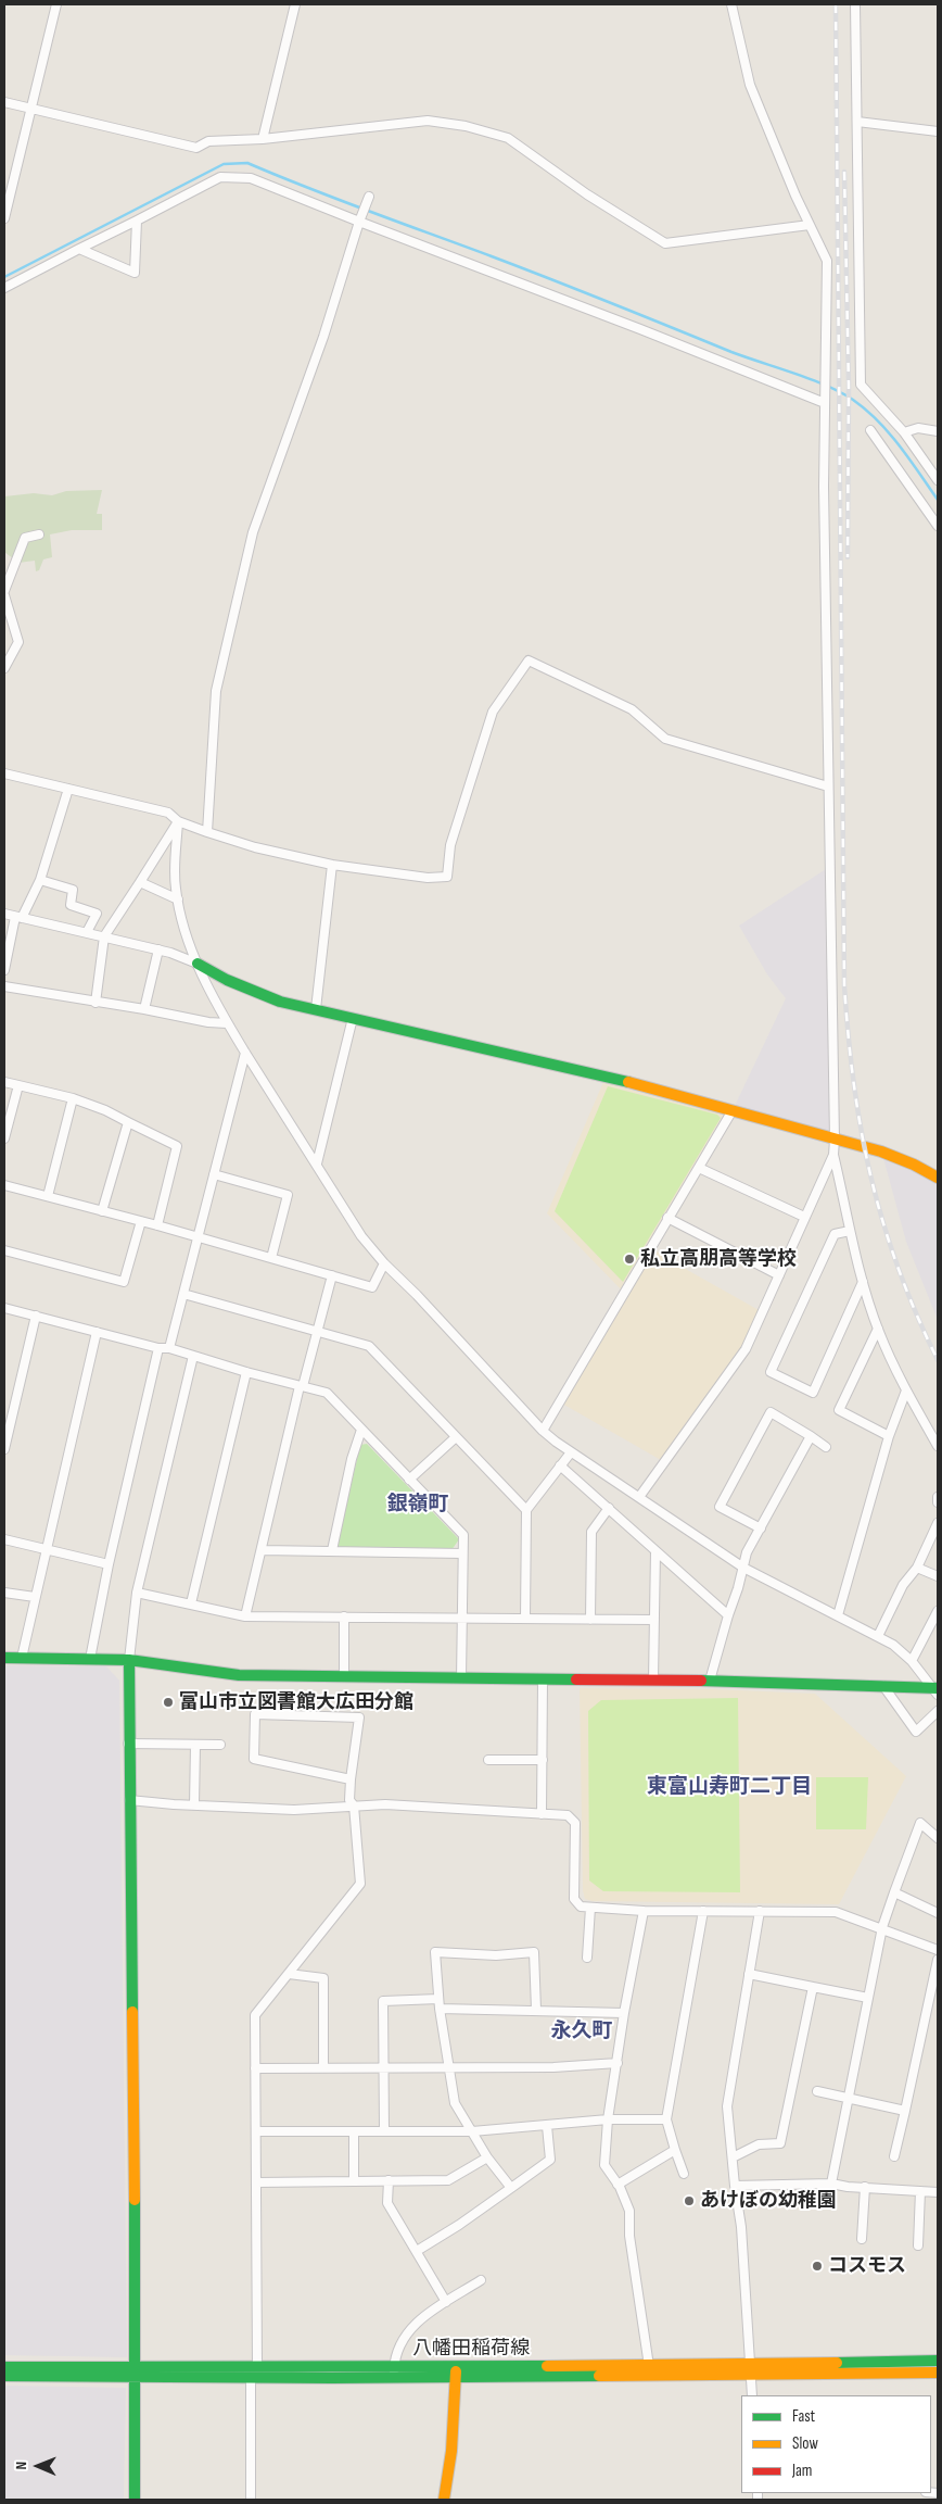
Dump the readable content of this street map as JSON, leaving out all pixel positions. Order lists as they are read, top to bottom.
{
  "streets": {
    "street": ["八幡田稲荷線"]
  },
  "districts": ["銀嶺町", "東富山寿町二丁目", "永久町"],
  "places": [
    "私立高朋高等学校",
    "富山市立図書館大広田分館",
    "あけぼの幼稚園",
    "コスモス"
  ],
  "legend": ["Fast", "Slow", "Jam"],
  "north": "left"
}
